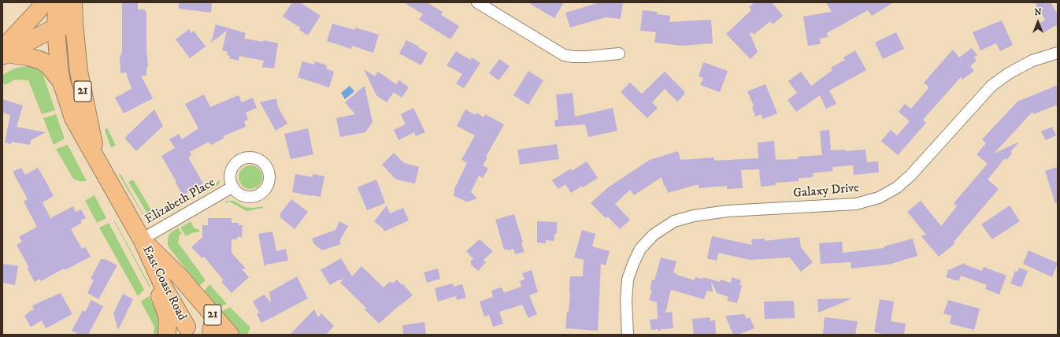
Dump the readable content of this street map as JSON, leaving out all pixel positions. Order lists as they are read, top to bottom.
{
  "streets": {
    "main road": ["21", "East Coast Road"],
    "street": ["Galaxy Drive", "Elizabeth Place"]
  },
  "crossings": [
    ["21", "East Coast Road"],
    ["Elizabeth Place", "East Coast Road"]
  ],
  "north": "top"
}
